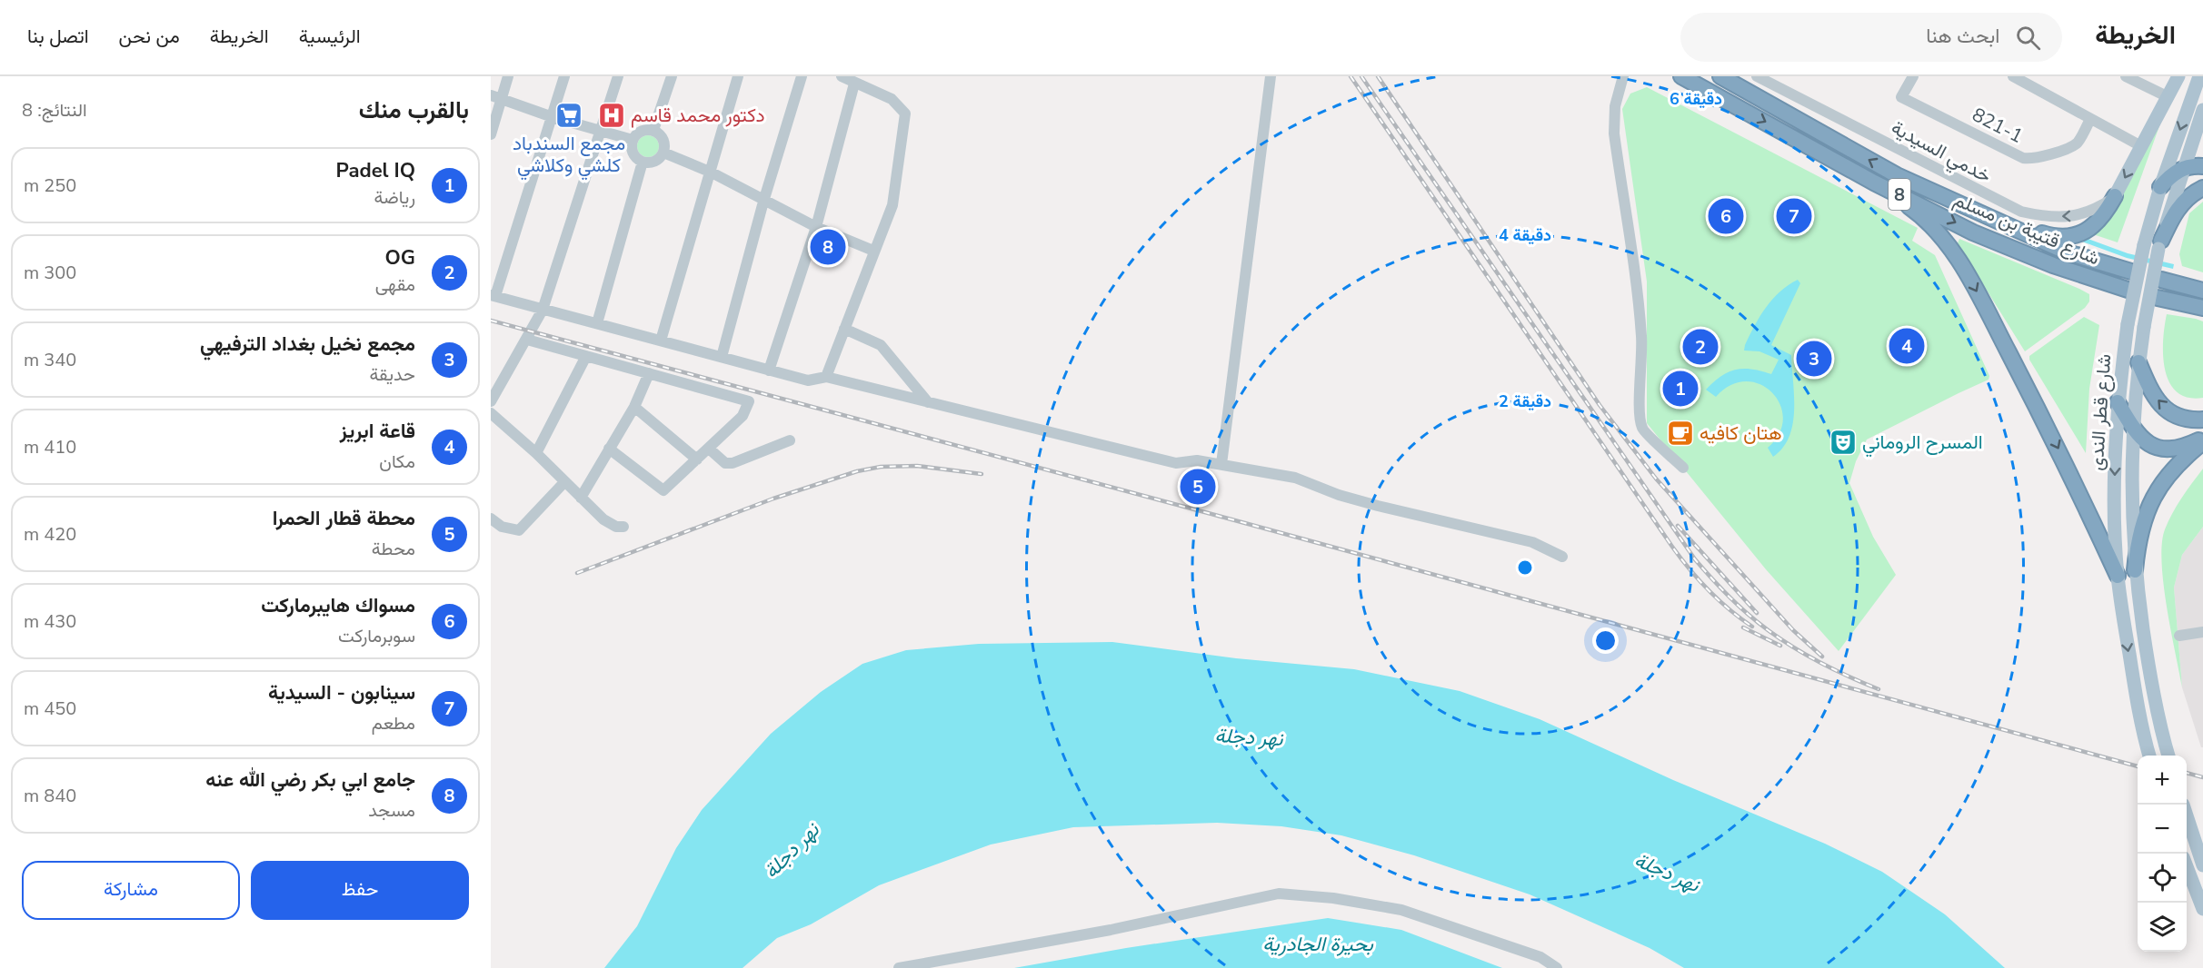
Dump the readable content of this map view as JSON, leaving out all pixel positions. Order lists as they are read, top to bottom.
{
  "streets": {
    "highway": ["8", "شارع قتيبة بن مسلم"],
    "main road": ["شارع قطر الندى"],
    "street": ["821-1", "خدمي السيدية"]
  },
  "one_way": ["خدمي السيدية"],
  "water": ["نهر دجلة", "بحيرة الجادرية"],
  "places": {
    "supermarket": ["مجمع السندباد كلشي وكلاشي"],
    "hospital": ["دكتور محمد قاسم"],
    "cafe": ["هتان كافيه"],
    "theatre": ["المسرح الروماني"]
  },
  "page": {
    "header": "الخريطة",
    "search": "ابحث هنا",
    "nav": [
      "الرئيسية",
      "الخريطة",
      "من نحن",
      "اتصل بنا"
    ],
    "heading": ["بالقرب منك", "النتائج: 8"],
    "list": [
      {
        "mark": "1",
        "name": "Padel IQ",
        "note": "رياضة",
        "value": "250 m"
      },
      {
        "mark": "2",
        "name": "OG",
        "note": "مقهى",
        "value": "300 m"
      },
      {
        "mark": "3",
        "name": "مجمع نخيل بغداد الترفيهي",
        "note": "حديقة",
        "value": "340 m"
      },
      {
        "mark": "4",
        "name": "قاعة ابريز",
        "note": "مكان",
        "value": "410 m"
      },
      {
        "mark": "5",
        "name": "محطة قطار الحمرا",
        "note": "محطة",
        "value": "420 m"
      },
      {
        "mark": "6",
        "name": "مسواك هايبرماركت",
        "note": "سوبرماركت",
        "value": "430 m"
      },
      {
        "mark": "7",
        "name": "سينابون - السيدية",
        "note": "مطعم",
        "value": "450 m"
      },
      {
        "mark": "8",
        "name": "جامع ابي بكر رضي الله عنه",
        "note": "مسجد",
        "value": "840 m"
      }
    ],
    "pins": [
      "6",
      "7",
      "8",
      "4",
      "2",
      "3",
      "1",
      "5"
    ],
    "map_buttons": ["+", "−"],
    "buttons": ["حفظ", "مشاركة"]
  },
  "rings": ["6 دقيقة", "4 دقيقة", "2 دقيقة"]
}
